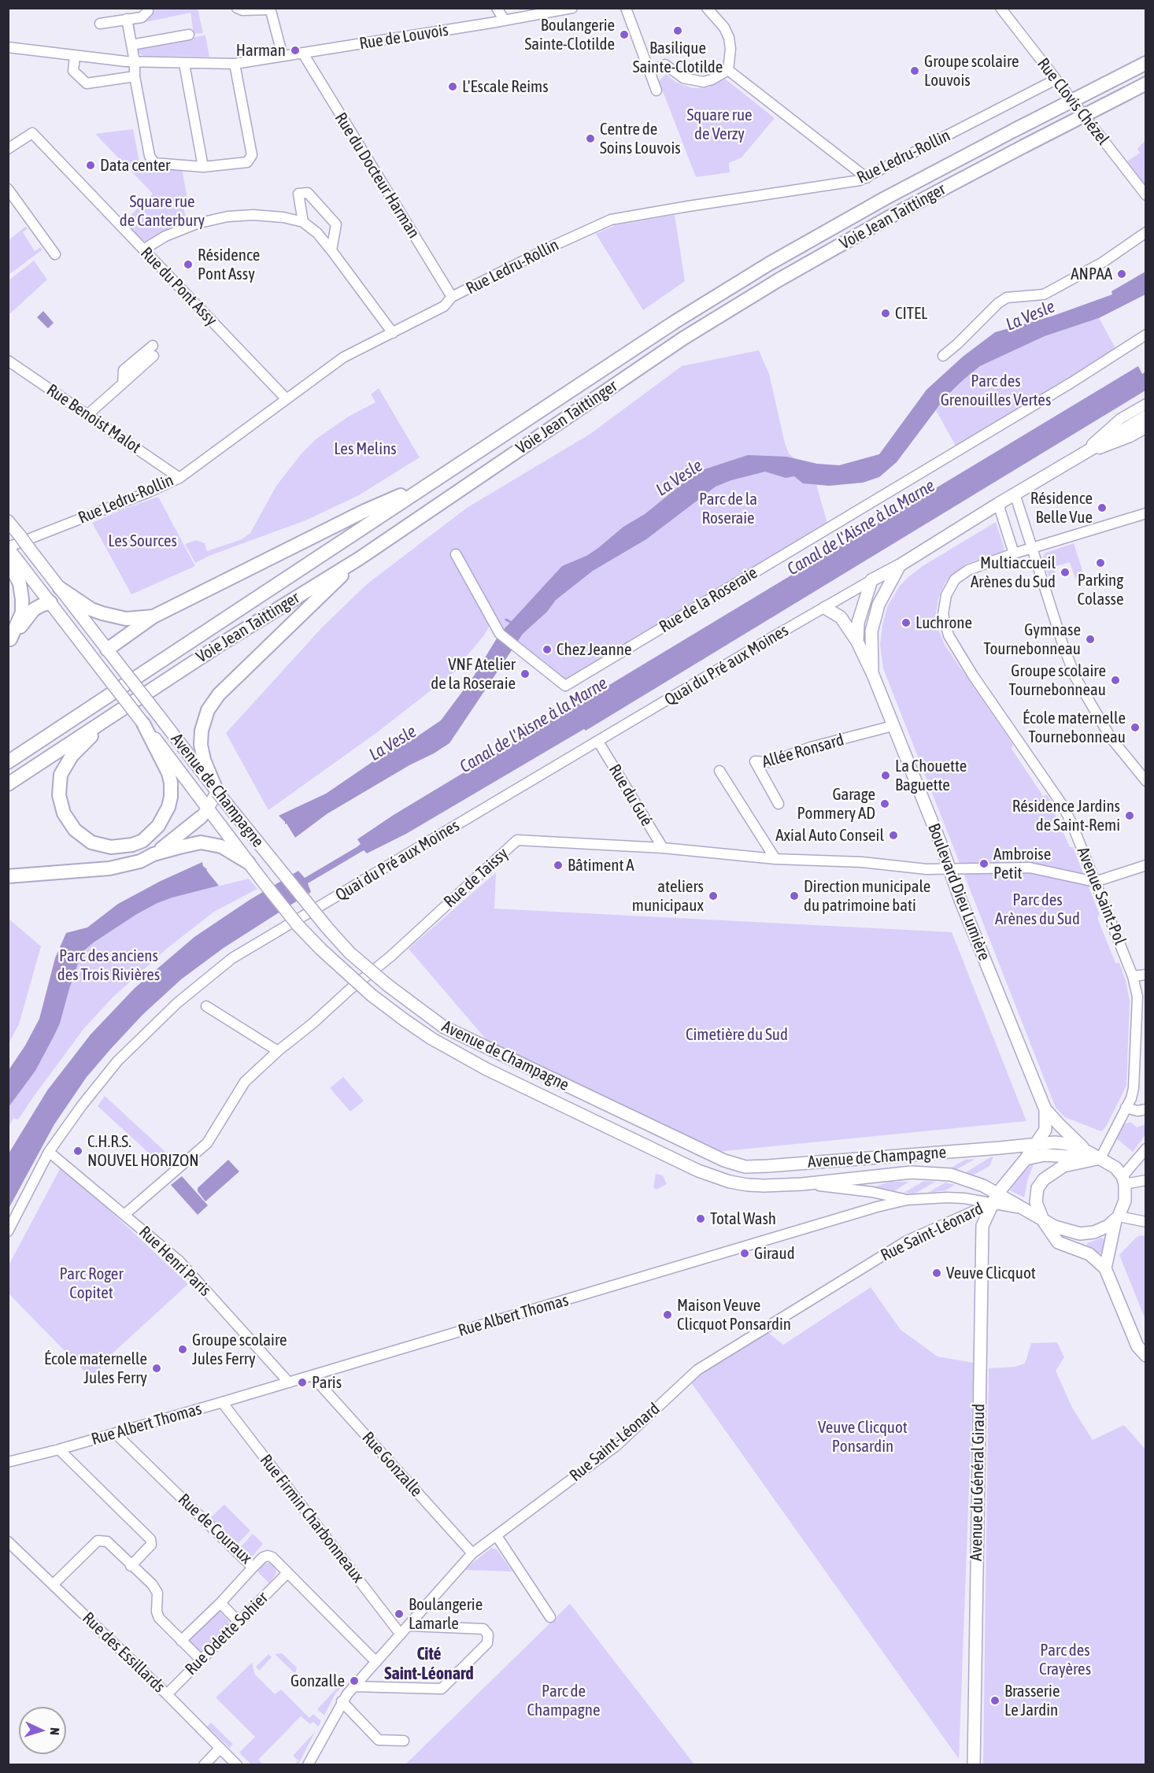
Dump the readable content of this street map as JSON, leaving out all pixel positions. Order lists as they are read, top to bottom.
{
  "streets": {
    "highway": ["Voie Jean Taittinger"],
    "main road": ["Avenue de Champagne", "Boulevard Dieu Lumière", "Avenue du Général Giraud"],
    "street": [
      "Rue de Louvois",
      "Rue Clovis Chézel",
      "Rue Ledru-Rollin",
      "Rue du Docteur Harman",
      "Rue du Pont Assy",
      "Rue Benoist Malot",
      "Rue de la Roseraie",
      "Quai du Pré aux Moines",
      "Allée Ronsard",
      "Rue du Gué",
      "Rue de Taissy",
      "Avenue Saint-Pol",
      "Rue Saint-Léonard",
      "Rue Henri Paris",
      "Rue Albert Thomas",
      "Rue Gonzalle",
      "Rue Firmin Charbonneaux",
      "Rue de Couraux",
      "Rue Odette Sohier",
      "Rue des Essillards"
    ]
  },
  "crossings": [
    ["Rue de Louvois", "Rue du Docteur Harman"],
    ["Rue Clovis Chézel", "Rue Ledru-Rollin"],
    ["Rue Ledru-Rollin", "Rue du Docteur Harman"],
    ["Rue Ledru-Rollin", "Rue du Pont Assy"],
    ["Rue Ledru-Rollin", "Rue Benoist Malot"],
    ["Rue Ledru-Rollin", "Avenue de Champagne"],
    ["Quai du Pré aux Moines", "Rue du Gué"],
    ["Quai du Pré aux Moines", "Rue Henri Paris"],
    ["Allée Ronsard", "Boulevard Dieu Lumière"],
    ["Avenue de Champagne", "Avenue Saint-Pol"],
    ["Avenue de Champagne", "Rue Saint-Léonard"],
    ["Avenue de Champagne", "Rue Albert Thomas"],
    ["Avenue de Champagne", "Avenue du Général Giraud"],
    ["Rue du Gué", "Rue de Taissy"],
    ["Rue de Taissy", "Boulevard Dieu Lumière"],
    ["Rue de Taissy", "Avenue Saint-Pol"],
    ["Rue de Taissy", "Rue Henri Paris"],
    ["Rue Saint-Léonard", "Rue Albert Thomas"],
    ["Rue Saint-Léonard", "Rue Gonzalle"],
    ["Rue Saint-Léonard", "Avenue du Général Giraud"],
    ["Rue Saint-Léonard", "Rue Firmin Charbonneaux"],
    ["Rue Saint-Léonard", "Rue de Couraux"],
    ["Rue Henri Paris", "Rue Albert Thomas"],
    ["Rue Albert Thomas", "Rue Gonzalle"],
    ["Rue Albert Thomas", "Avenue du Général Giraud"],
    ["Rue Albert Thomas", "Rue Firmin Charbonneaux"],
    ["Rue Albert Thomas", "Rue de Couraux"],
    ["Rue de Couraux", "Rue Odette Sohier"],
    ["Rue Odette Sohier", "Rue des Essillards"]
  ],
  "districts": ["Cité Saint-Léonard"],
  "water": ["La Vesle", "Canal de l'Aisne à la Marne"],
  "parks": [
    "Square rue de Verzy",
    "Square rue de Canterbury",
    "Parc des Grenouilles Vertes",
    "Les Melins",
    "Parc de la Roseraie",
    "Les Sources",
    "Parc des Arènes du Sud",
    "Parc des anciens des Trois Rivières",
    "Cimetière du Sud",
    "Parc Roger Copitet",
    "Veuve Clicquot Ponsardin",
    "Parc des Crayères",
    "Parc de Champagne"
  ],
  "places": [
    "Basilique Sainte-Clotilde",
    "Boulangerie Sainte-Clotilde",
    "Harman",
    "Groupe scolaire Louvois",
    "L'Escale Reims",
    "Centre de Soins Louvois",
    "Data center",
    "Résidence Pont Assy",
    "ANPAA",
    "CITEL",
    "Résidence Belle Vue",
    "Parking Colasse",
    "Multiaccueil Arènes du Sud",
    "Luchrone",
    "Gymnase Tournebonneau",
    "Chez Jeanne",
    "VNF Atelier de la Roseraie",
    "Groupe scolaire Tournebonneau",
    "École maternelle Tournebonneau",
    "La Chouette Baguette",
    "Garage Pommery AD",
    "Résidence Jardins de Saint-Remi",
    "Axial Auto Conseil",
    "Ambroise Petit",
    "Bâtiment A",
    "ateliers municipaux",
    "Direction municipale du patrimoine bati",
    "C.H.R.S. NOUVEL HORIZON",
    "Total Wash",
    "Giraud",
    "Veuve Clicquot",
    "Maison Veuve Clicquot Ponsardin",
    "Groupe scolaire Jules Ferry",
    "École maternelle Jules Ferry",
    "Paris",
    "Boulangerie Lamarle",
    "Gonzalle",
    "Brasserie Le Jardin"
  ],
  "north": "right"
}
